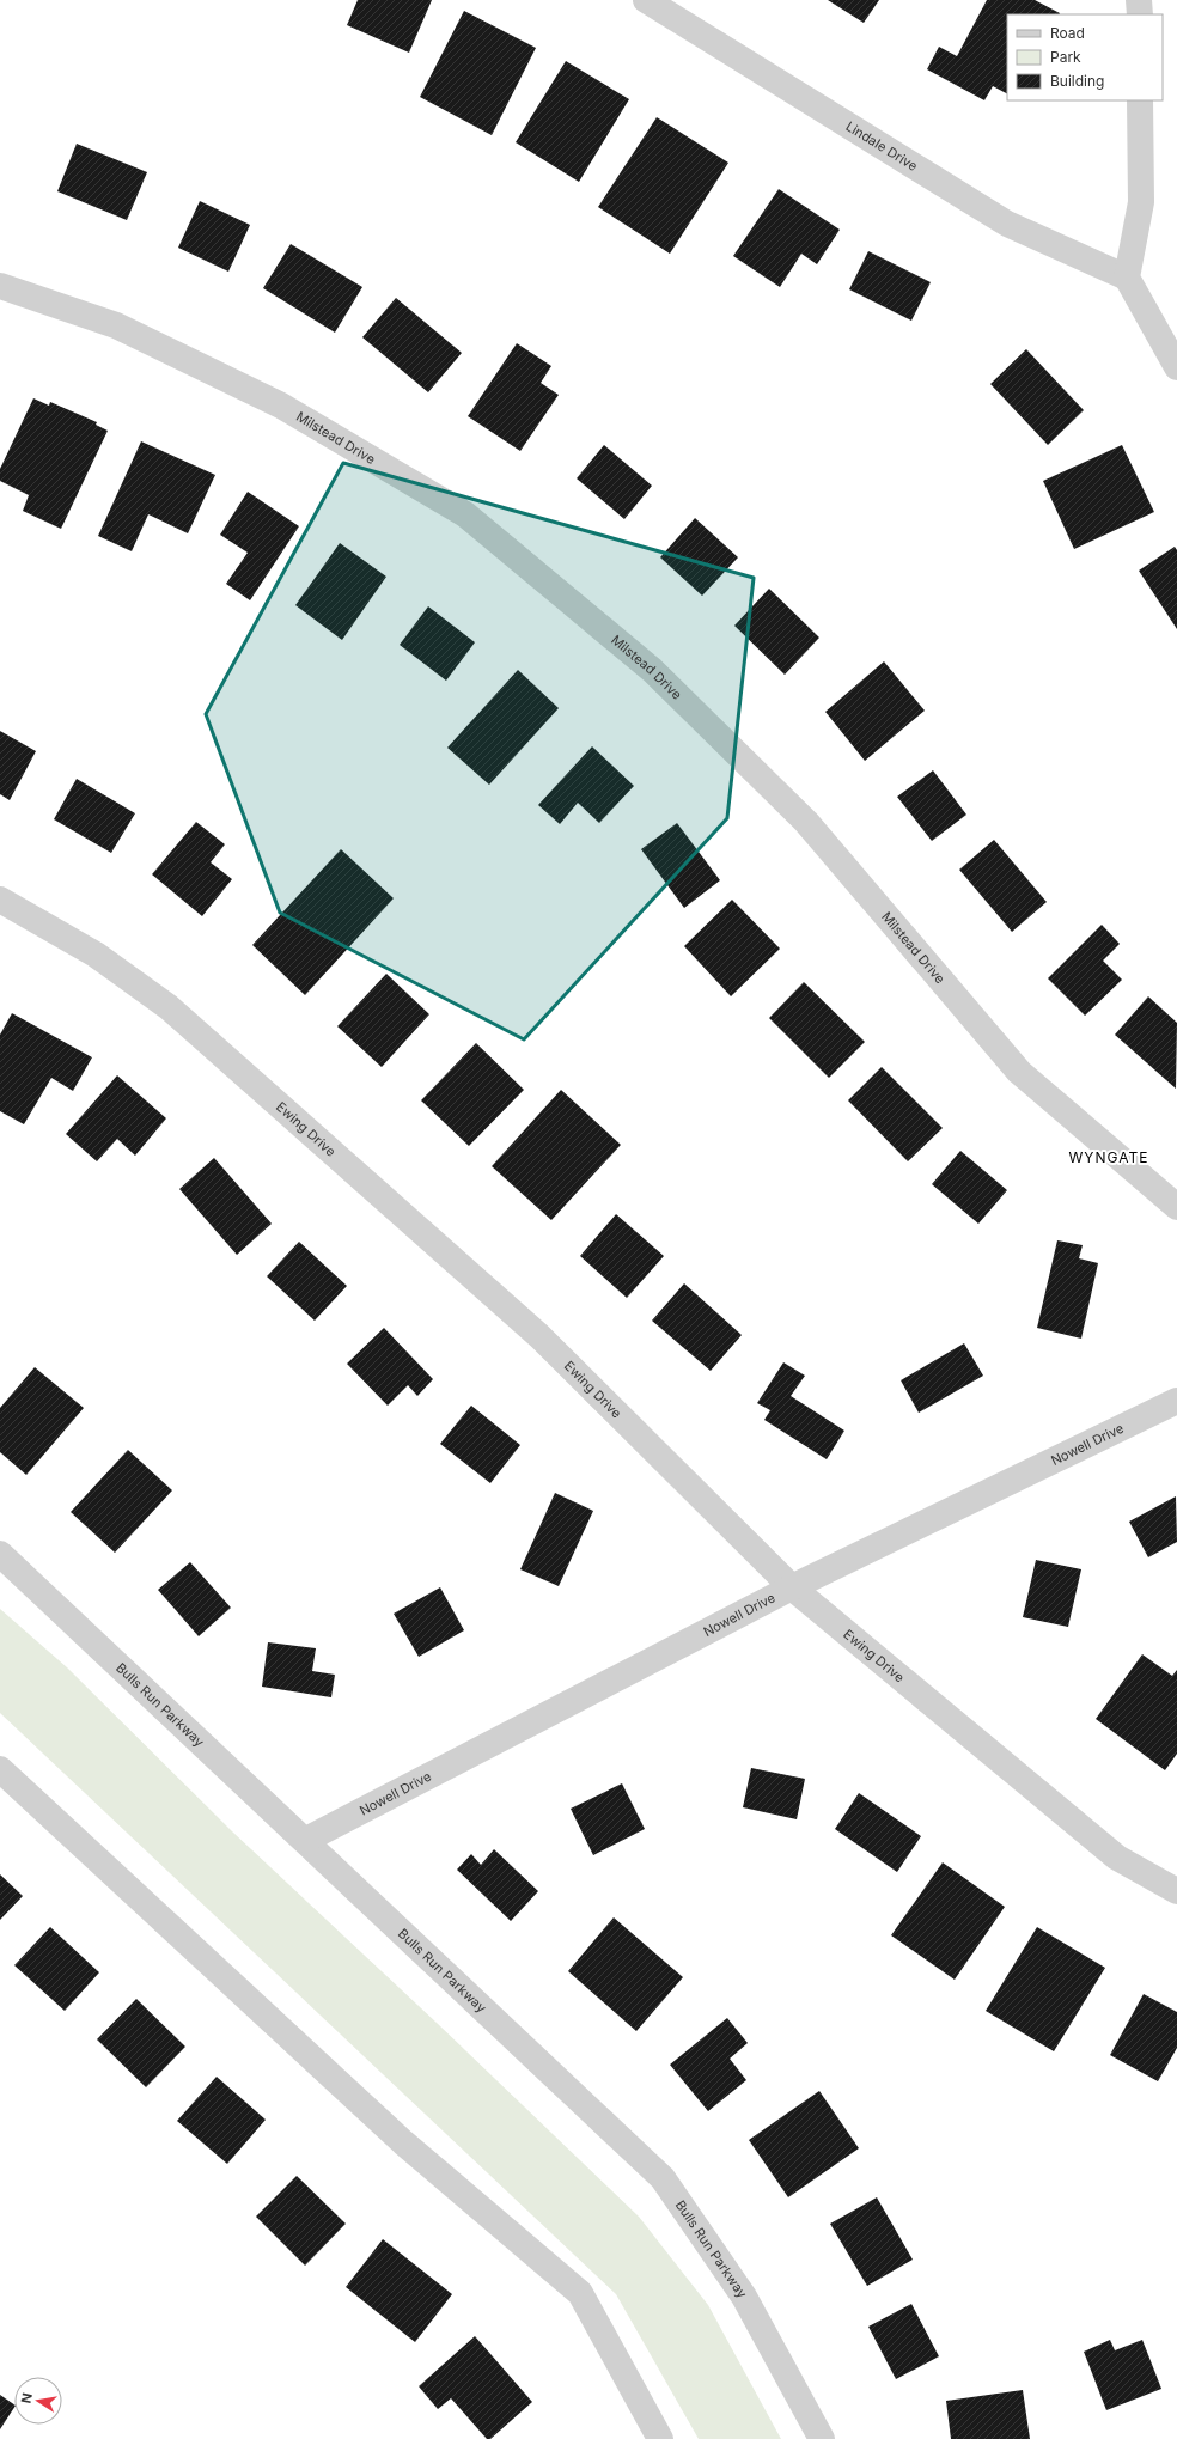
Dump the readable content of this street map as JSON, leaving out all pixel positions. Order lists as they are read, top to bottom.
{
  "streets": {
    "street": [
      "Lindale Drive",
      "Milstead Drive",
      "Ewing Drive",
      "Nowell Drive",
      "Bulls Run Parkway"
    ]
  },
  "crossings": [
    ["Ewing Drive", "Nowell Drive"],
    ["Nowell Drive", "Bulls Run Parkway"]
  ],
  "districts": ["WYNGATE"],
  "legend": ["Road", "Park", "Building"],
  "north": "left"
}
